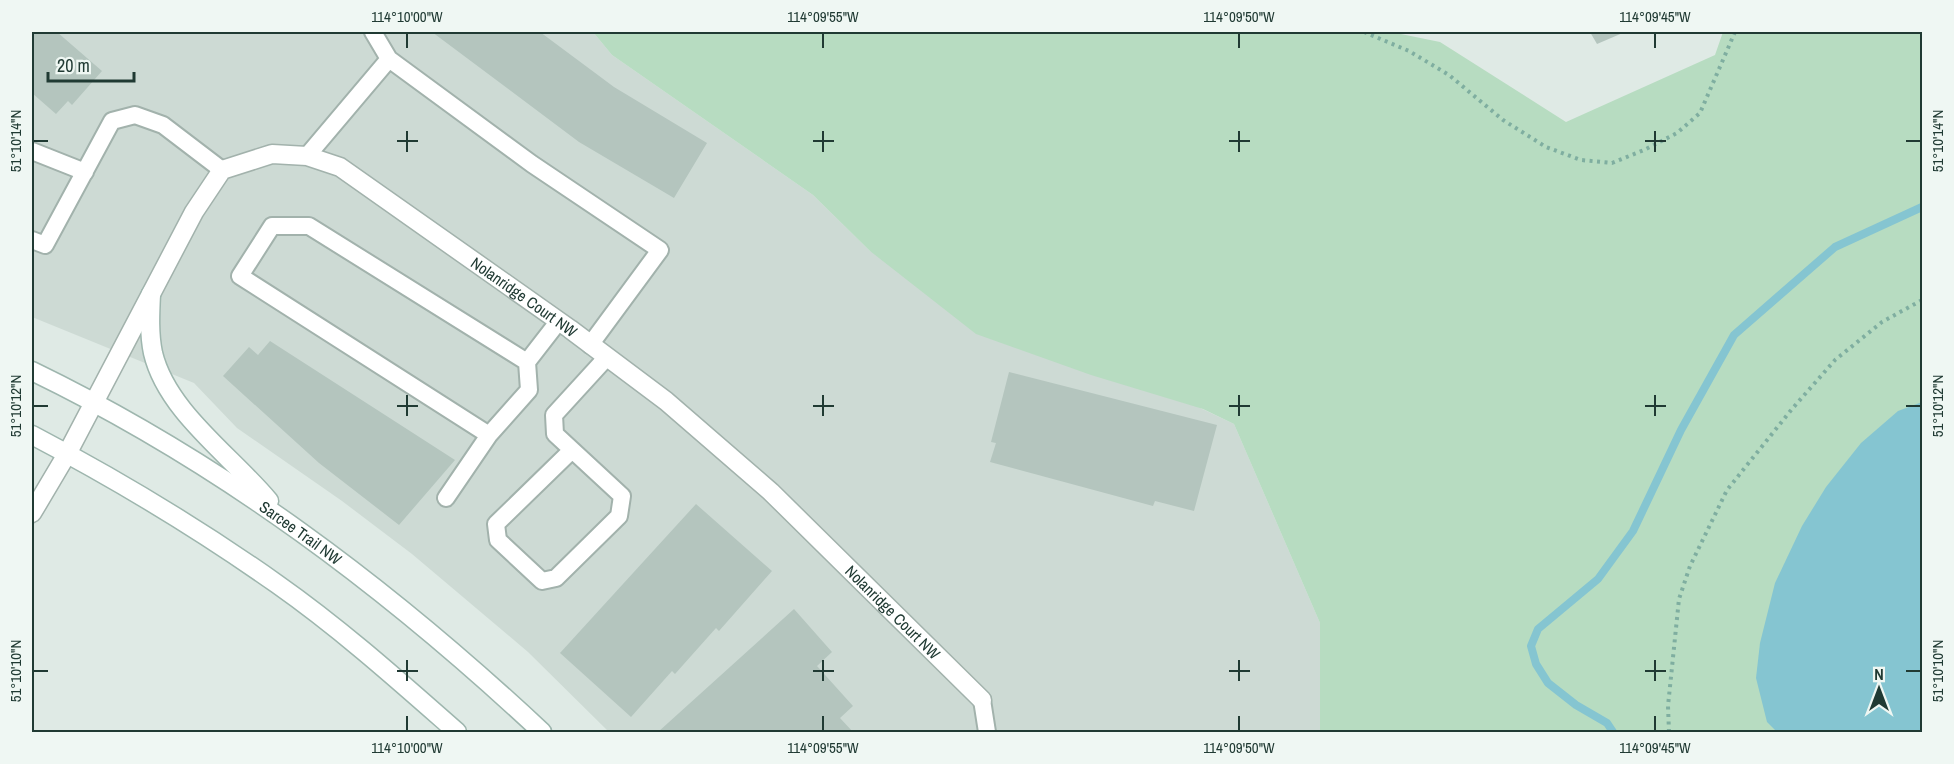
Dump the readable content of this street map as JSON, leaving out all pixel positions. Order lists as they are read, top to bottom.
{
  "streets": {
    "main road": ["Nolanridge Court NW", "Sarcee Trail NW"]
  },
  "scale_bar": "20 m",
  "north": "top",
  "coordinates": [
    "114°10'00\"W",
    "114°09'55\"W",
    "114°09'50\"W",
    "114°09'45\"W",
    "51°10'14\"N",
    "51°10'12\"N",
    "51°10'10\"N"
  ]
}
